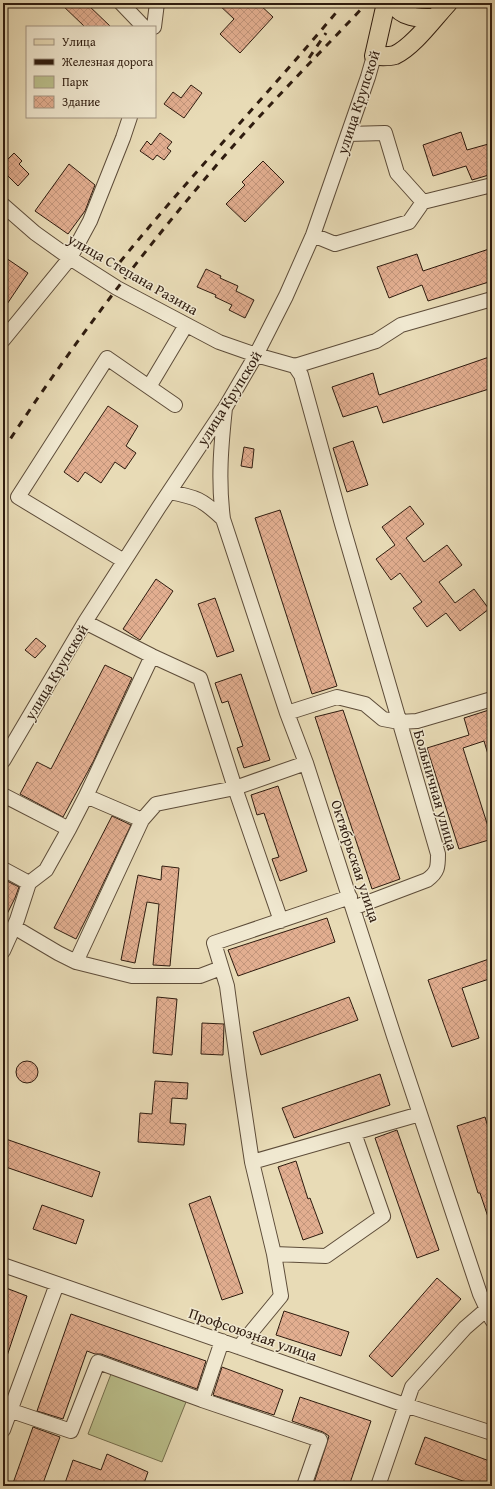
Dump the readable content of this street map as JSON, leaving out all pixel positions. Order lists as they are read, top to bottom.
{
  "streets": {
    "main road": ["улица Крупской"],
    "street": [
      "улица Степана Разина",
      "Больничная улица",
      "Октябрьская улица",
      "Профсоюзная улица"
    ]
  },
  "crossings": [
    ["улица Крупской", "улица Степана Разина"],
    ["улица Крупской", "Октябрьская улица"],
    ["Больничная улица", "Октябрьская улица"]
  ],
  "legend": [
    "Улица",
    "Железная дорога",
    "Парк",
    "Здание"
  ]
}
